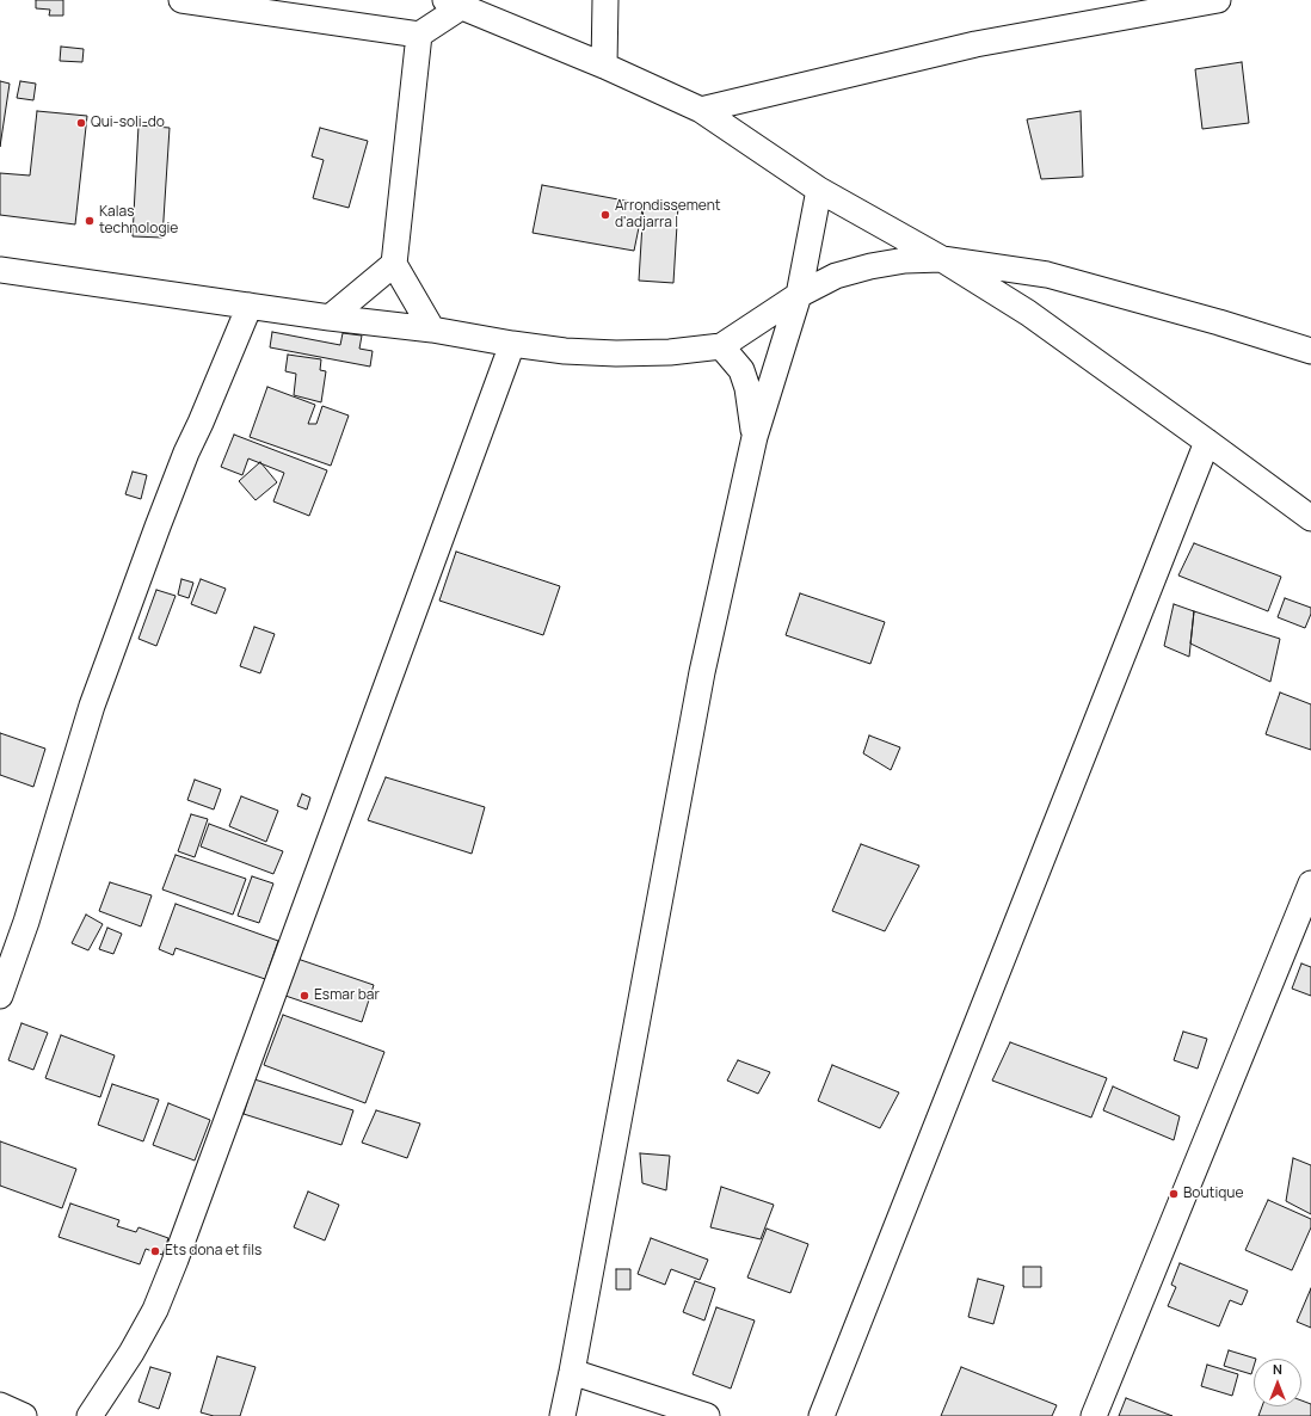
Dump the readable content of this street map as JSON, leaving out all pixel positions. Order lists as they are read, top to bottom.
{
  "places": [
    "Qui-soli-do",
    "Arrondissement d'adjarra I",
    "Kalas technologie",
    "Esmar bar",
    "Boutique",
    "Ets dona et fils"
  ],
  "north": "top"
}
